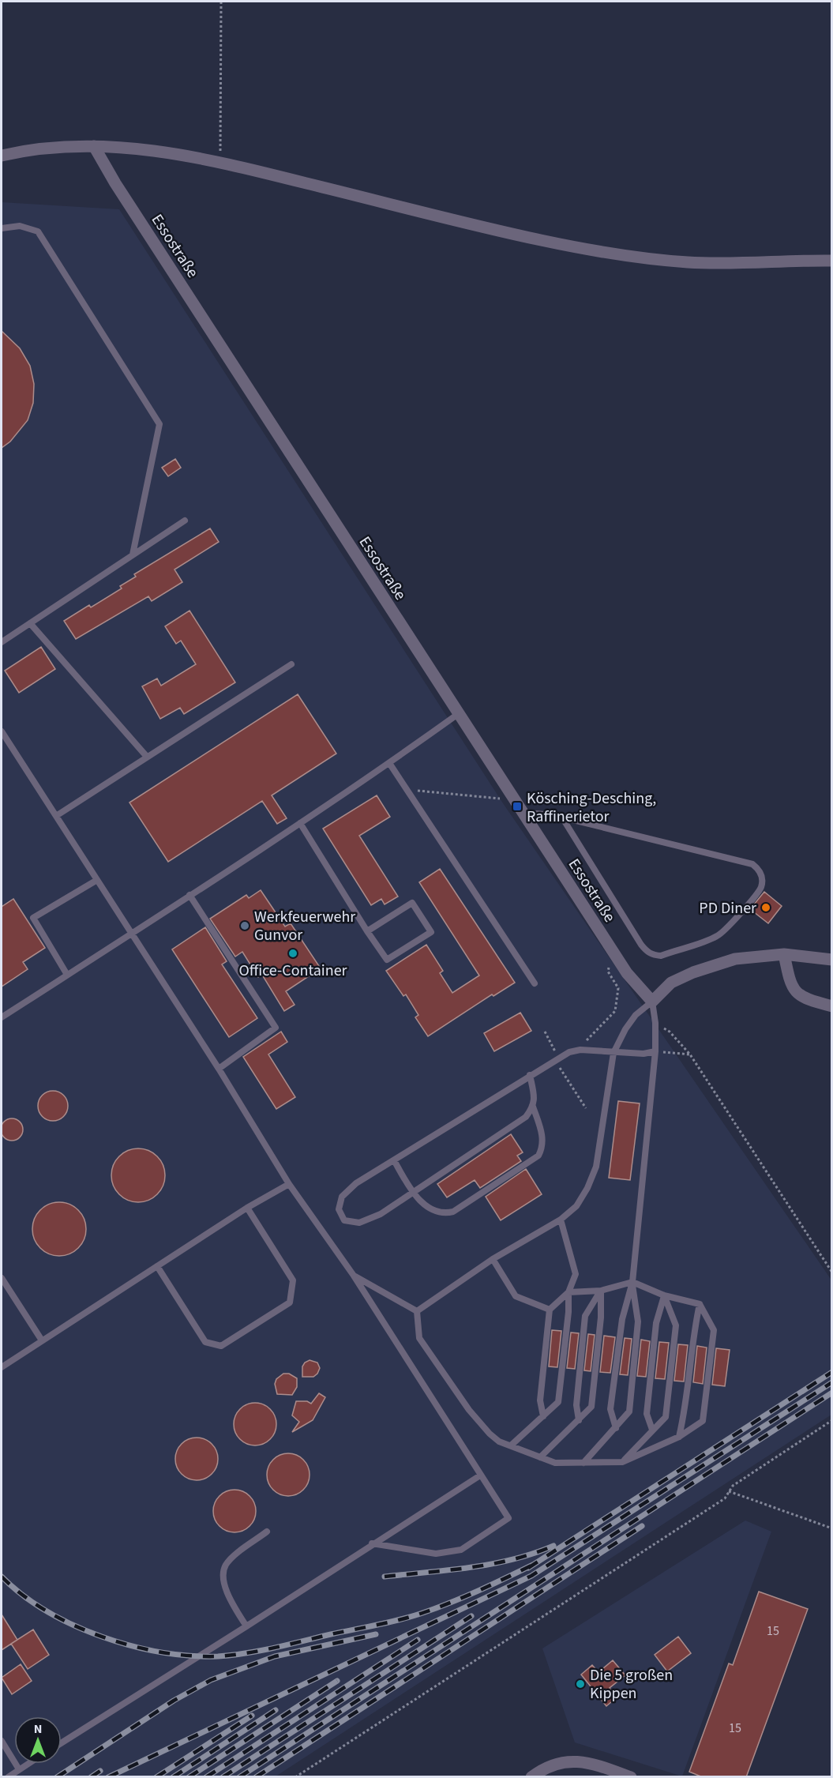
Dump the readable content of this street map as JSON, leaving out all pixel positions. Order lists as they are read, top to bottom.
{
  "streets": {
    "street": ["Essostraße"]
  },
  "places": {
    "transit": ["Kösching-Desching, Raffinerietor"],
    "other": [
      "PD Diner",
      "Werkfeuerwehr Gunvor",
      "Office-Container",
      "Die 5 großen Kippen"
    ]
  },
  "house_numbers": ["15", "15"],
  "north": "top"
}
